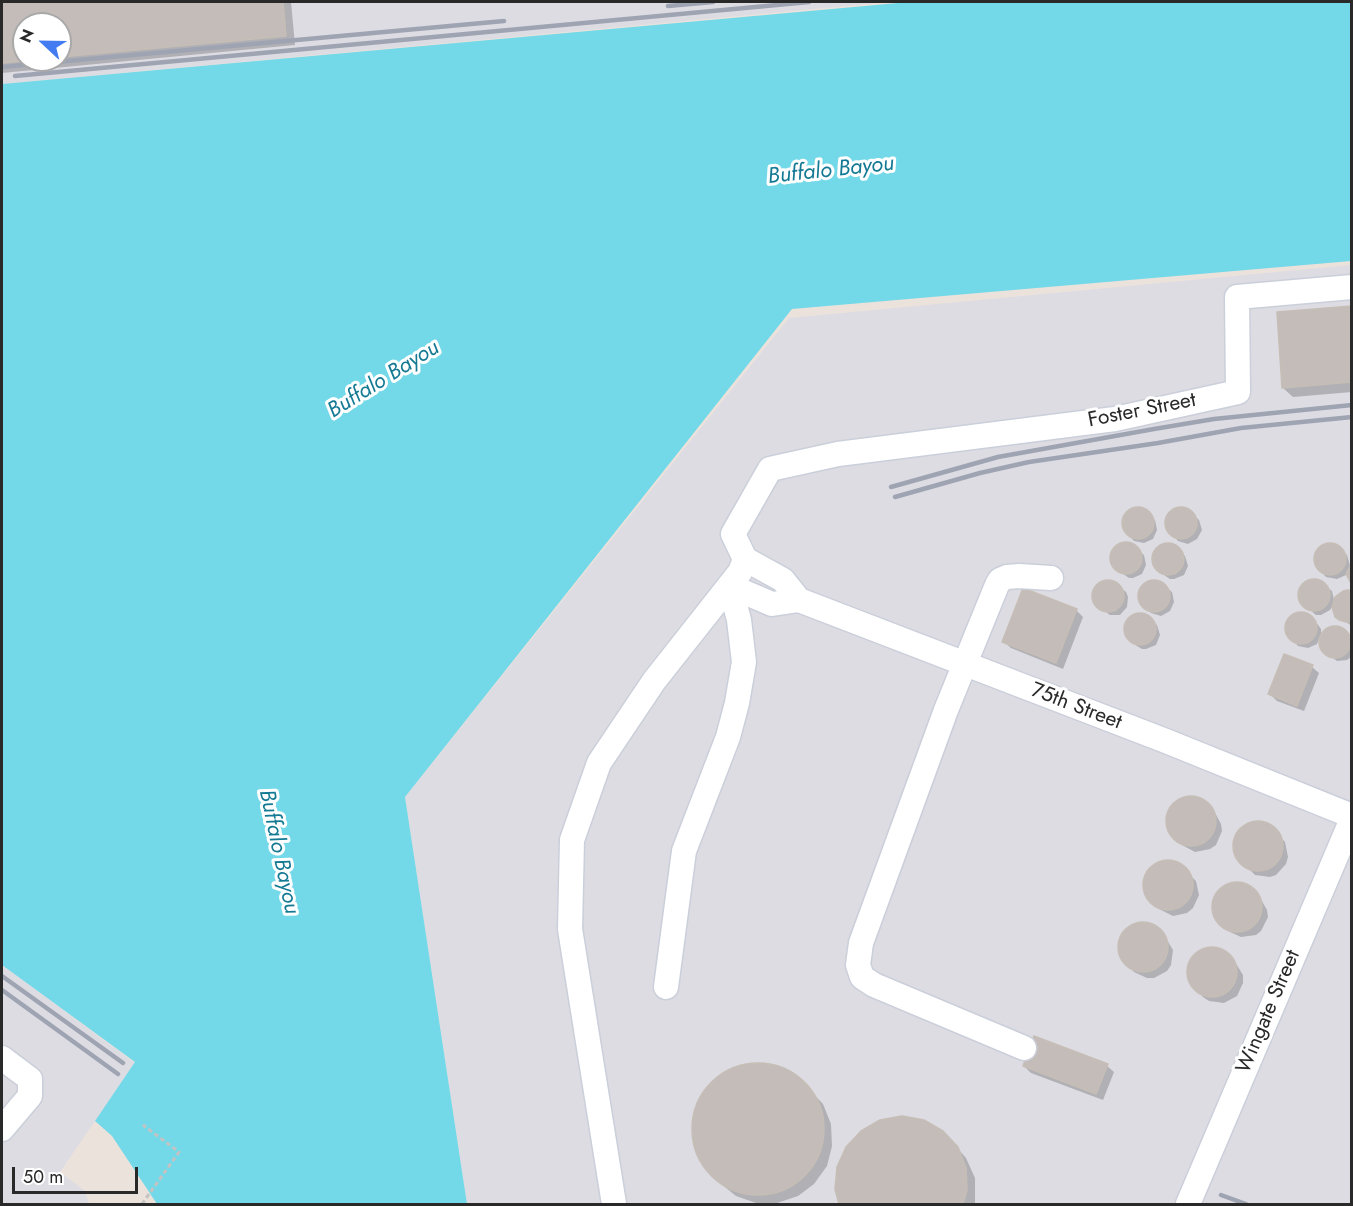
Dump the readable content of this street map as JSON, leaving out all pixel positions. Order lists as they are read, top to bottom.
{
  "streets": {
    "street": ["Foster Street", "75th Street", "Wingate Street"]
  },
  "crossings": [
    ["75th Street", "Wingate Street"]
  ],
  "water": ["Buffalo Bayou"],
  "scale_bar": "50 m",
  "north": "left"
}
